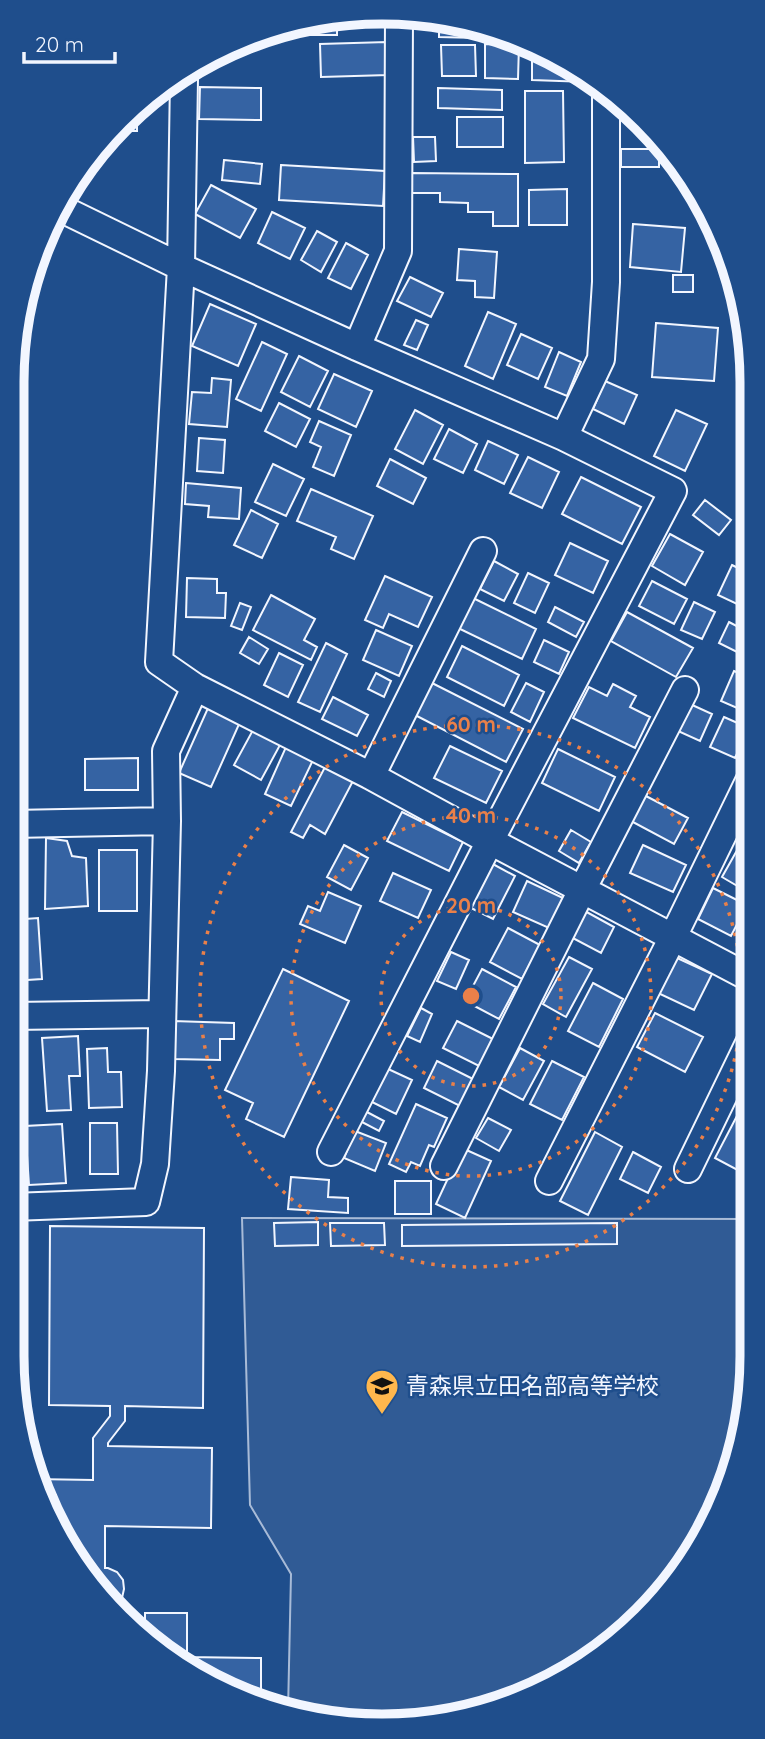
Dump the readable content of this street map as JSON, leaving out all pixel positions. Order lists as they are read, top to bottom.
{
  "places": {
    "school or university": ["青森県立田名部高等学校"]
  },
  "scale_bar": "20 m",
  "rings": ["60 m", "40 m", "20 m"]
}
